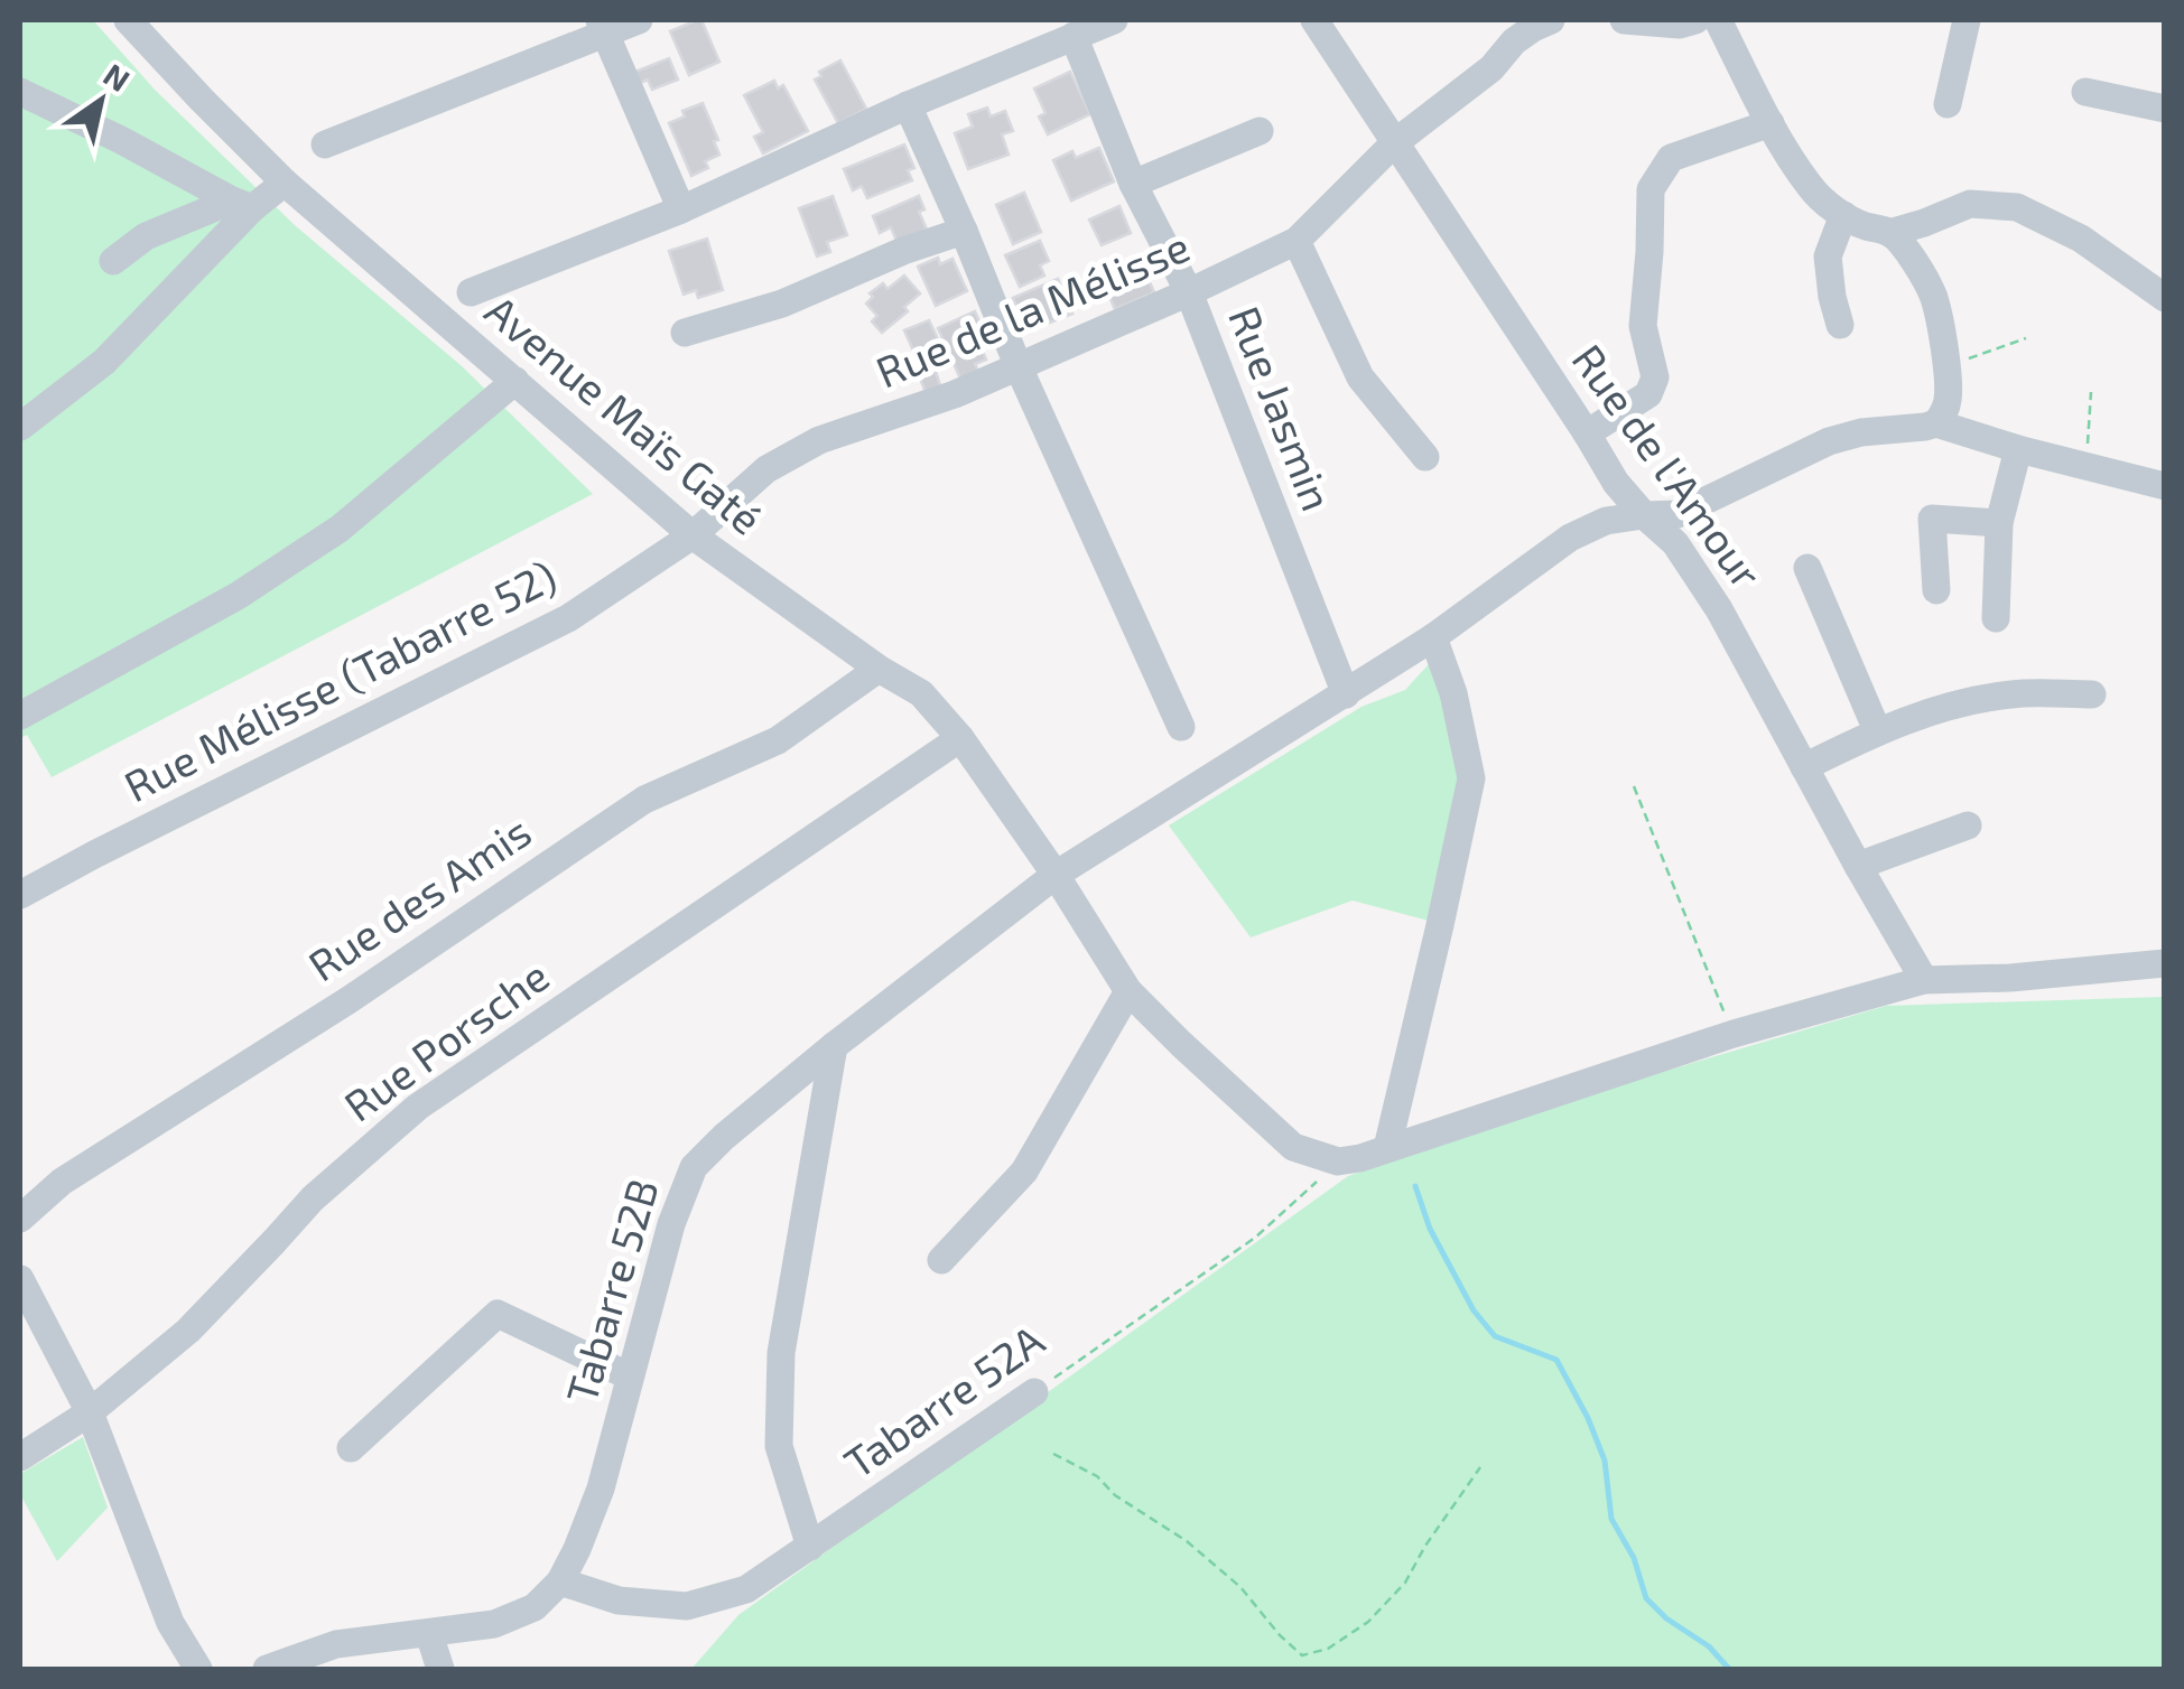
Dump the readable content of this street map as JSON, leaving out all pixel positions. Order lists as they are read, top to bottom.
{
  "streets": {
    "street": [
      "Rue de la Mélisse",
      "Rue Jasmin",
      "Avenue Maïs Gaté",
      "Rue de l'Amour",
      "Rue Mélisse (Tabarre 52)",
      "Rue des Amis",
      "Rue Porsche",
      "Tabarre 52B",
      "Tabarre 52A"
    ]
  },
  "crossings": [
    ["Rue de la Mélisse", "Rue Jasmin"],
    ["Rue de la Mélisse", "Avenue Maïs Gaté"],
    ["Rue de la Mélisse", "Rue de l'Amour"],
    ["Rue de la Mélisse", "Rue Mélisse (Tabarre 52)"],
    ["Rue Jasmin", "Tabarre 52B"],
    ["Avenue Maïs Gaté", "Rue Mélisse (Tabarre 52)"],
    ["Avenue Maïs Gaté", "Rue des Amis"],
    ["Avenue Maïs Gaté", "Rue Porsche"],
    ["Avenue Maïs Gaté", "Tabarre 52B"],
    ["Avenue Maïs Gaté", "Tabarre 52A"],
    ["Rue de l'Amour", "Tabarre 52B"],
    ["Tabarre 52B", "Tabarre 52A"]
  ],
  "north": "top right"
}
